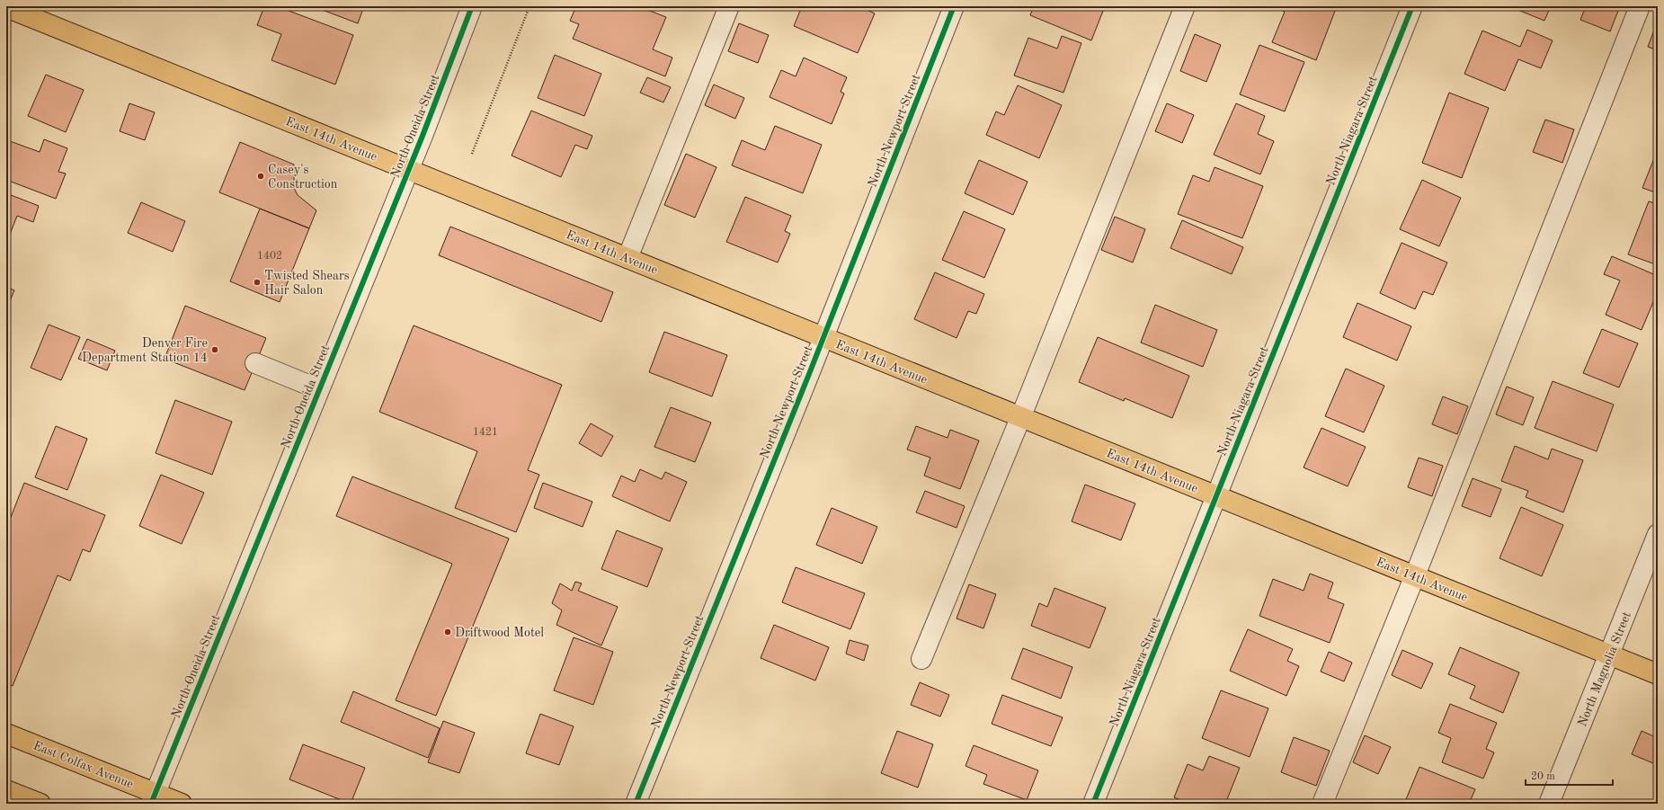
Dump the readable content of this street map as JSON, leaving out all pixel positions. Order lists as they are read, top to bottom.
{
  "streets": {
    "main road": ["East 14th Avenue", "East Colfax Avenue"],
    "street": [
      "North Oneida Street",
      "North Newport Street",
      "North Niagara Street",
      "North Magnolia Street"
    ]
  },
  "crossings": [
    ["North Oneida Street", "East 14th Avenue"],
    ["North Oneida Street", "East Colfax Avenue"],
    ["North Newport Street", "East 14th Avenue"],
    ["North Niagara Street", "East 14th Avenue"],
    ["East 14th Avenue", "North Magnolia Street"]
  ],
  "places": [
    "Casey's Construction",
    "Twisted Shears Hair Salon",
    "Denver Fire Department Station 14",
    "Driftwood Motel"
  ],
  "house_numbers": ["1402", "1421"],
  "scale_bar": "20 m"
}
